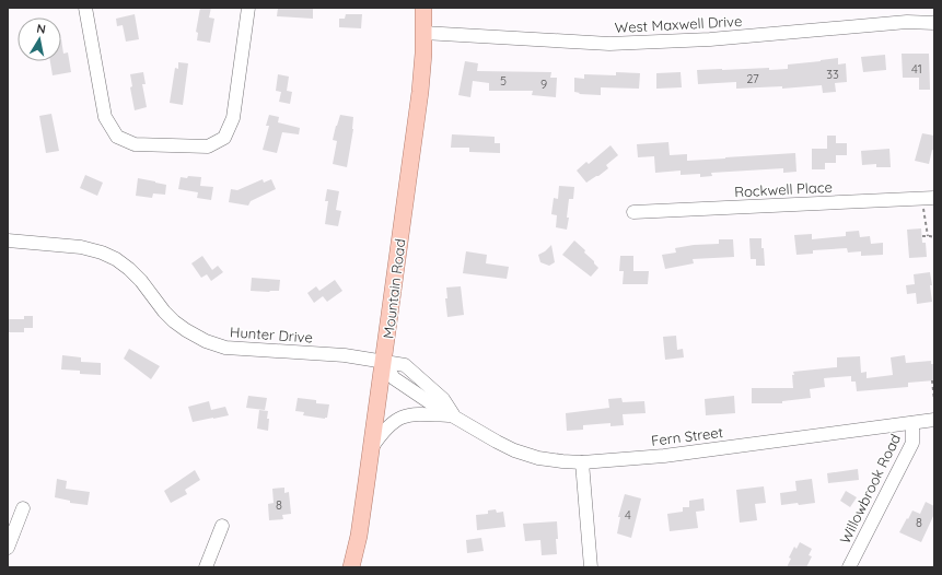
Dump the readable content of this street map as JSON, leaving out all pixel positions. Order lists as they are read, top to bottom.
{
  "streets": {
    "main road": ["Mountain Road"],
    "street": [
      "West Maxwell Drive",
      "Rockwell Place",
      "Hunter Drive",
      "Fern Street",
      "Willowbrook Road"
    ]
  },
  "crossings": [
    ["West Maxwell Drive", "Mountain Road"],
    ["Mountain Road", "Hunter Drive"],
    ["Mountain Road", "Fern Street"],
    ["Hunter Drive", "Fern Street"],
    ["Fern Street", "Willowbrook Road"]
  ],
  "house_numbers": [
    "41",
    "33",
    "27",
    "5",
    "9",
    "8",
    "4",
    "8"
  ],
  "north": "top"
}
